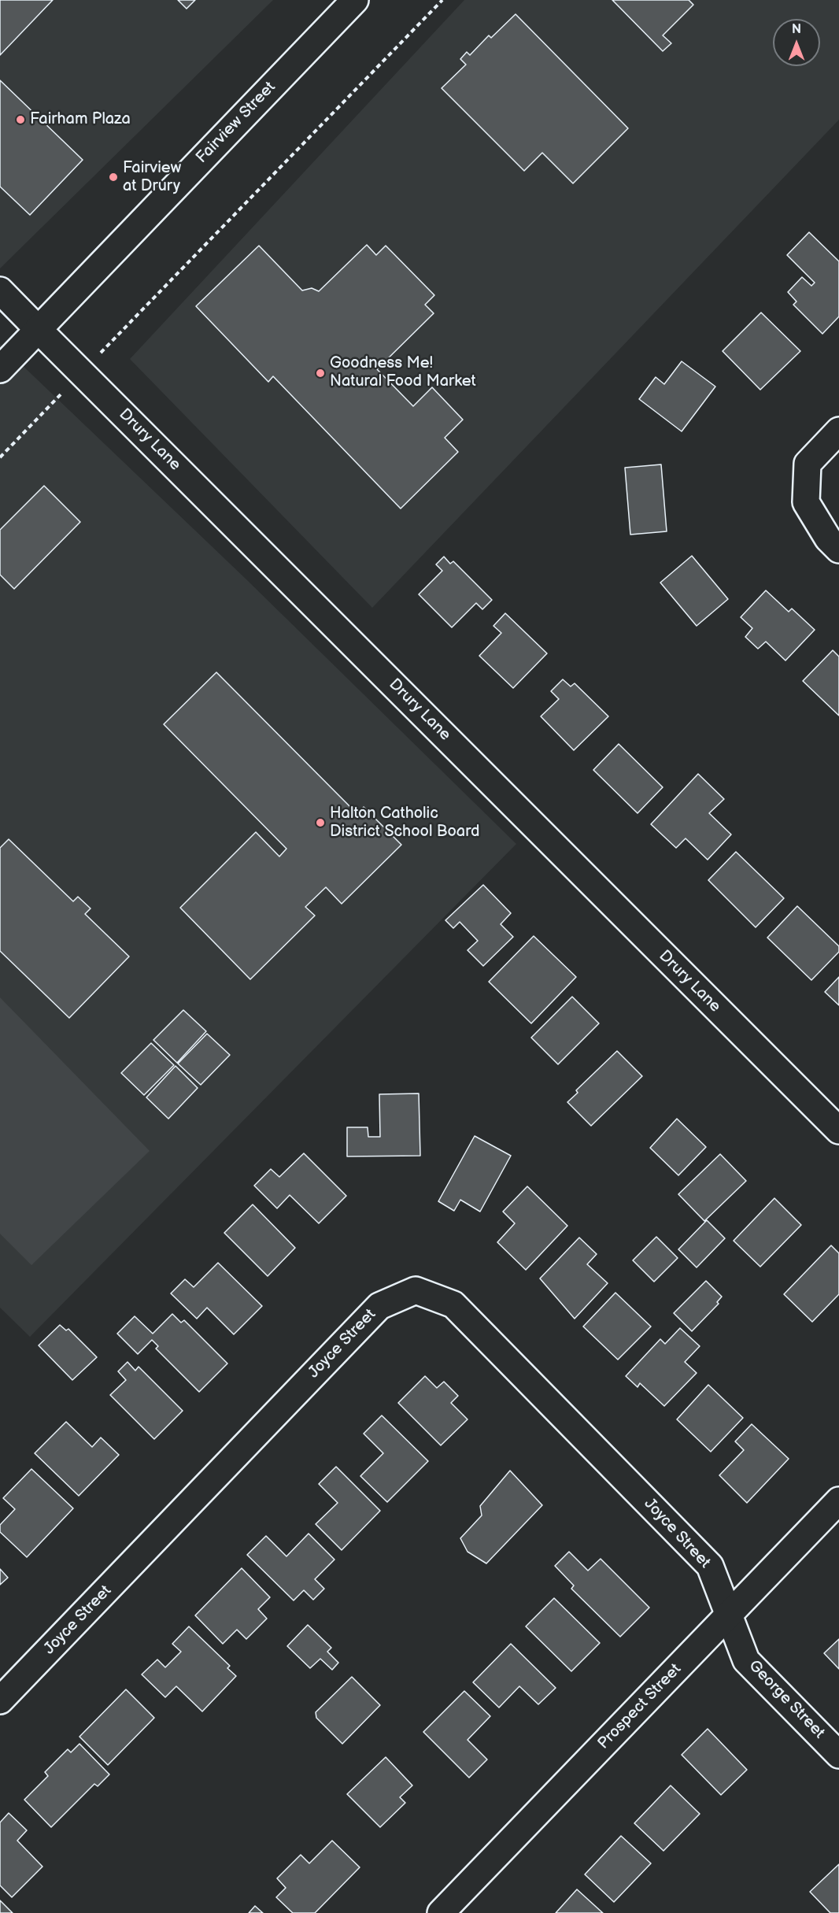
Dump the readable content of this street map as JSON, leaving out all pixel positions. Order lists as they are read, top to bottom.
{
  "streets": {
    "street": [
      "Fairview Street",
      "Drury Lane",
      "Joyce Street",
      "George Street",
      "Prospect Street"
    ]
  },
  "crossings": [
    ["Fairview Street", "Drury Lane"],
    ["Joyce Street", "George Street"],
    ["Joyce Street", "Prospect Street"],
    ["George Street", "Prospect Street"]
  ],
  "places": [
    "Fairham Plaza",
    "Fairview at Drury",
    "Goodness Me! Natural Food Market",
    "Halton Catholic District School Board"
  ],
  "north": "top"
}
